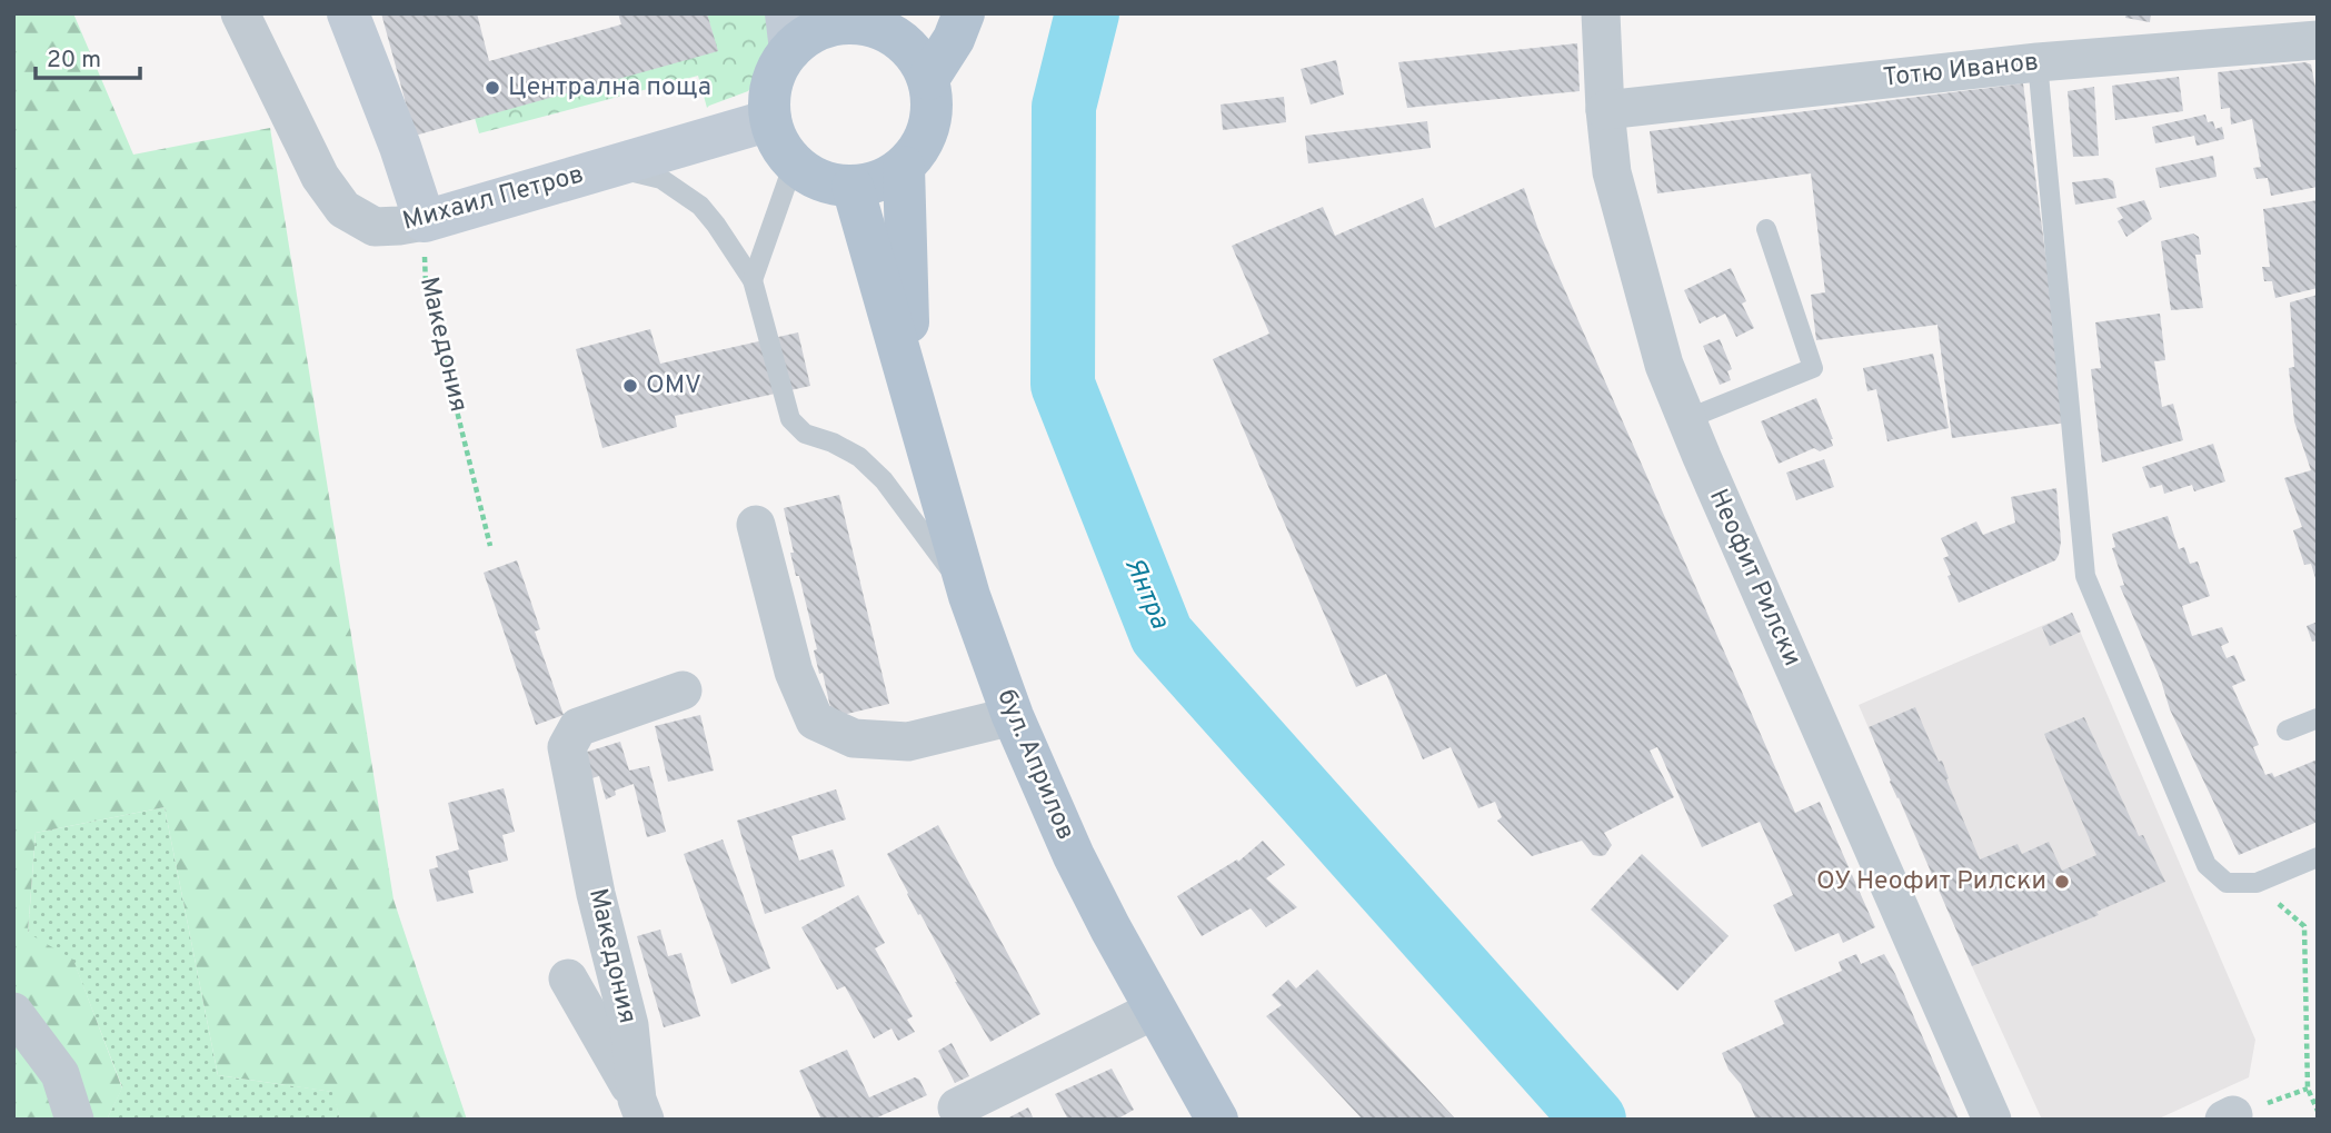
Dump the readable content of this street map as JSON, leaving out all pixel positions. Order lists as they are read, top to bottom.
{
  "streets": {
    "main road": ["Михаил Петров", "бул. Априлов"],
    "street": ["Тотю Иванов", "Македония", "Неофит Рилски"]
  },
  "crossings": [
    ["Тотю Иванов", "Неофит Рилски"],
    ["Михаил Петров", "Македония"],
    ["Михаил Петров", "бул. Априлов"]
  ],
  "water": ["Янтра"],
  "places": ["Централна поща", "OMV", "ОУ Неофит Рилски"],
  "scale_bar": "20 m"
}
